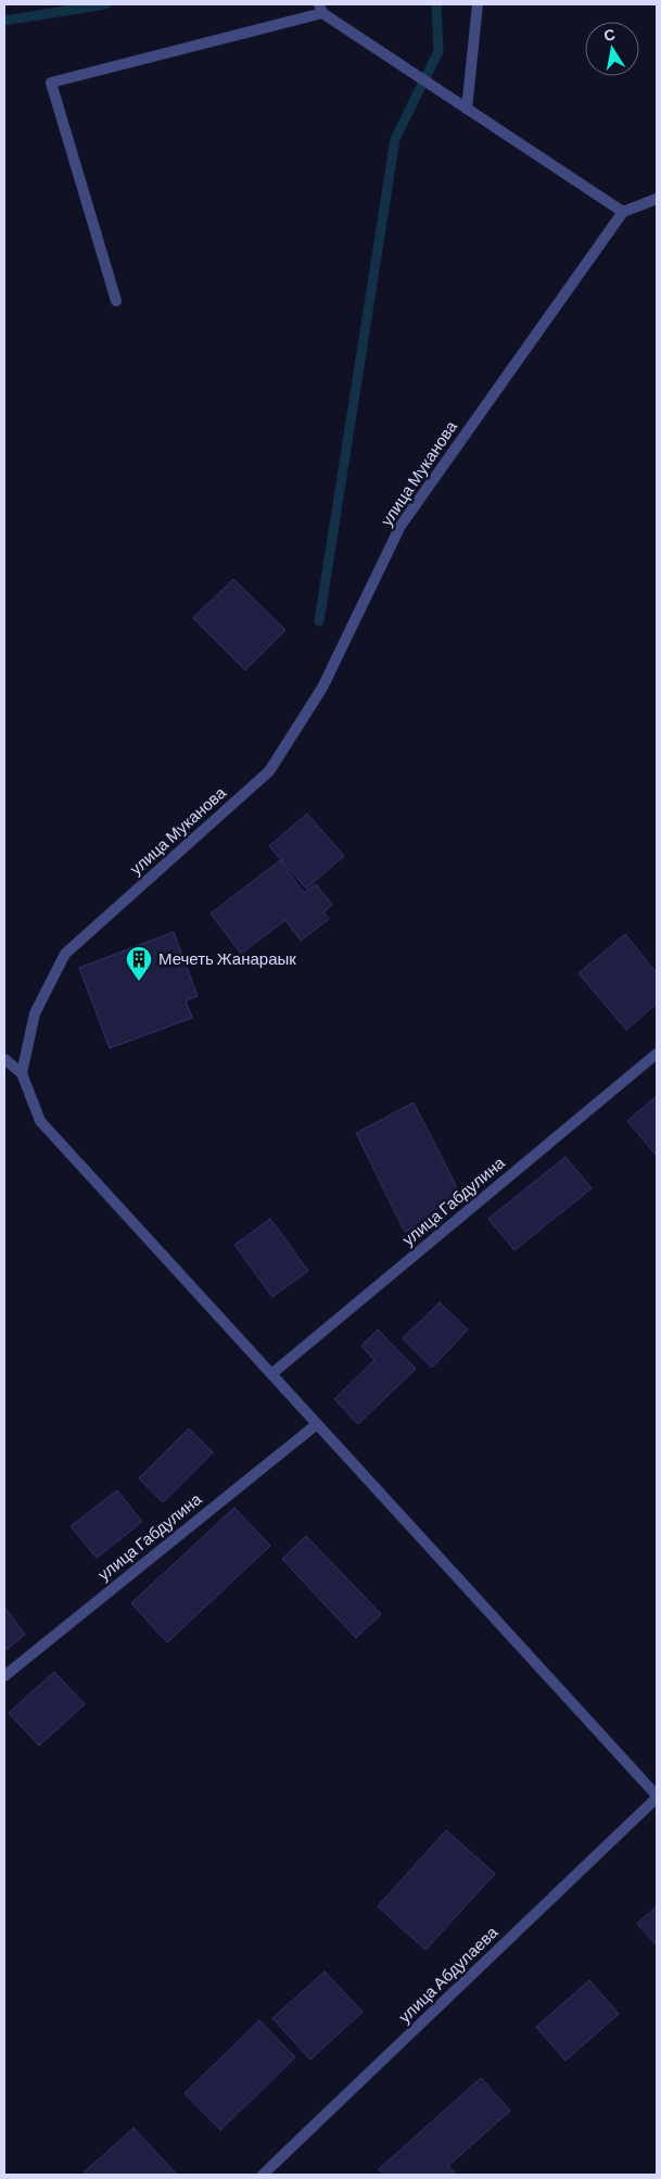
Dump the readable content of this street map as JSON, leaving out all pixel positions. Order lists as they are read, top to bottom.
{
  "streets": {
    "street": ["улица Муканова", "улица Габдулина", "улица Абдулаева"]
  },
  "places": {
    "building": ["Мечеть Жанараык"]
  },
  "north": "top"
}
